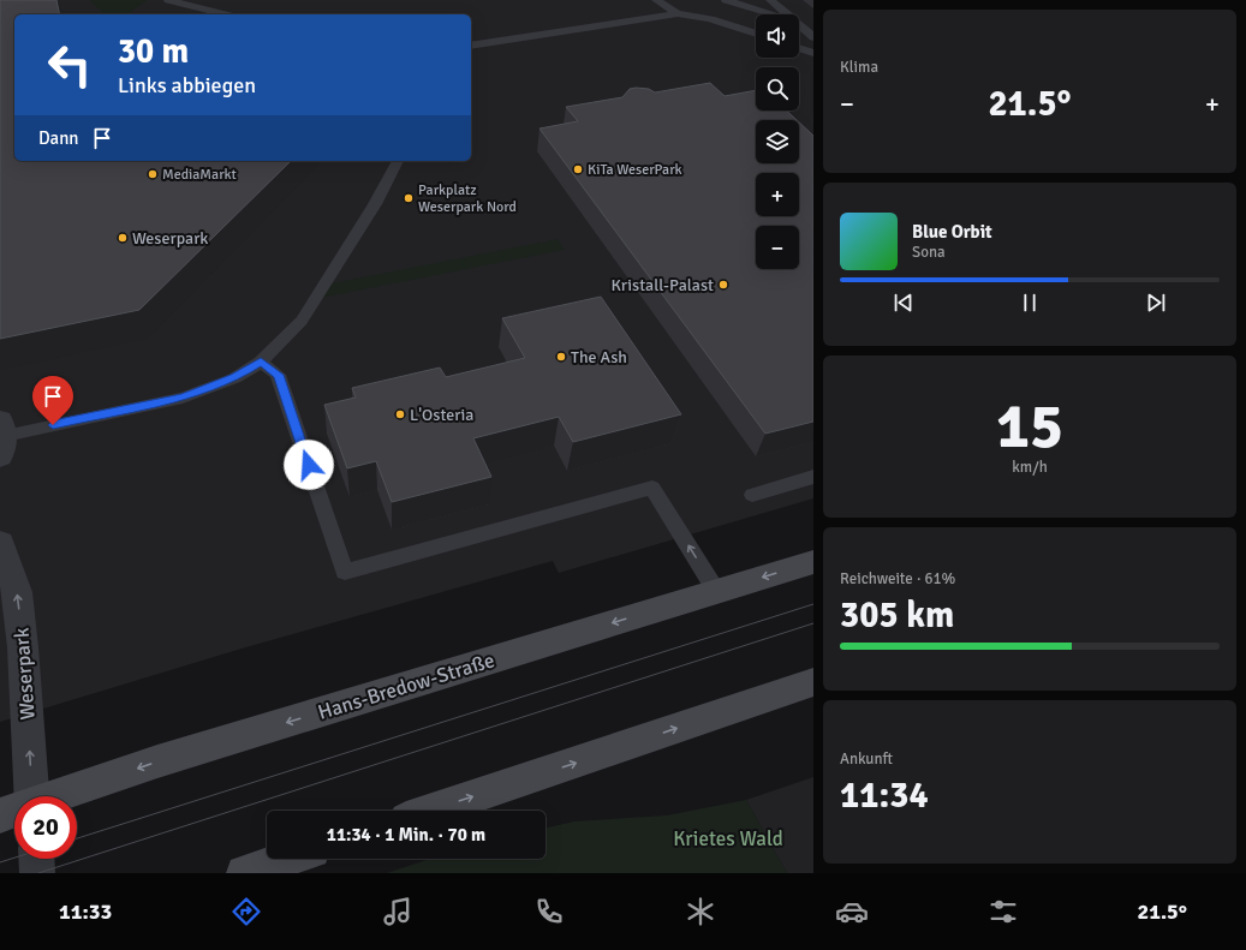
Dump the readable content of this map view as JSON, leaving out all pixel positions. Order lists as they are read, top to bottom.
{
  "streets": {
    "main road": ["Hans-Bredow-Straße"],
    "street": ["Weserpark"]
  },
  "one_way": ["Weserpark"],
  "parks": ["Krietes Wald"],
  "places": [
    "KiTa WeserPark",
    "MediaMarkt",
    "Parkplatz Weserpark Nord",
    "Weserpark",
    "Kristall-Palast",
    "The Ash",
    "L'Osteria"
  ],
  "page": {
    "tile": [
      "Klima",
      ["15", "km/h"],
      ["Reichweite · 61%", "305 km"],
      ["Ankunft", "11:34"]
    ],
    "map_buttons": ["+", "−"],
    "turn": ["30 m", "Links abbiegen"],
    "heat": ["−", "21.5°", "+"],
    "then": "Dann",
    "song": ["Blue Orbit", "Sona"],
    "limit": "20",
    "trip": "11:34 · 1 Min. · 70 m",
    "tabs": ["11:33", "21.5°"]
  }
}
